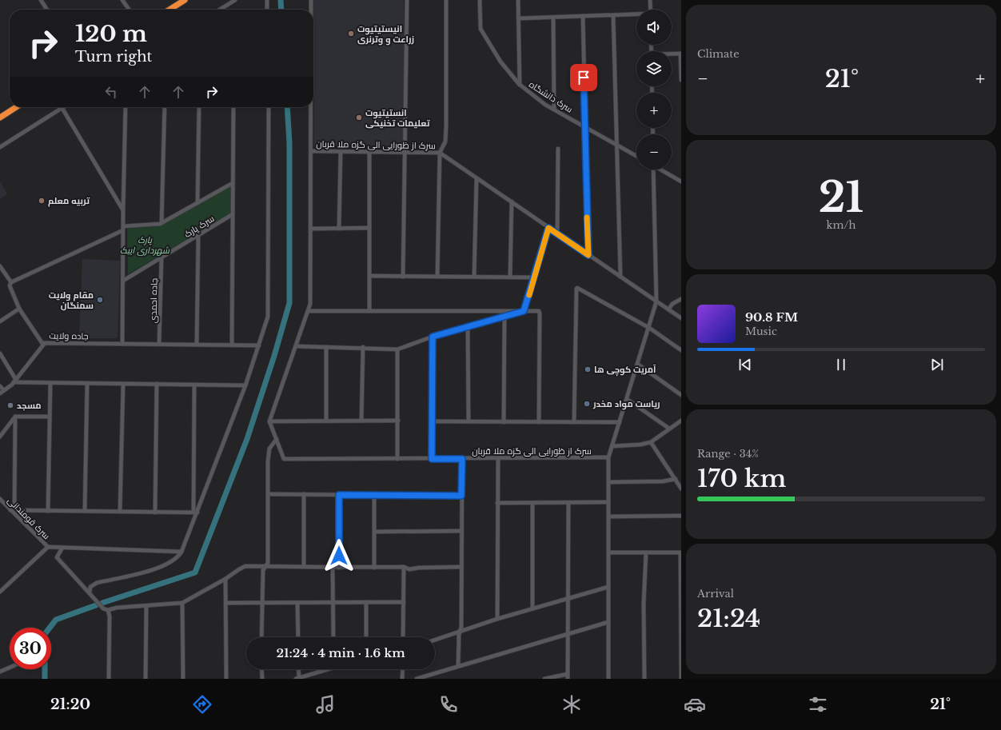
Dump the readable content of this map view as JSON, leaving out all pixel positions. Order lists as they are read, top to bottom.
{
  "streets": {
    "street": [
      "سرک دانشگاه",
      "سرک از ظورایی الی گزه ملا قربان",
      "سرک پارک",
      "جاده احمدی",
      "جاده ولایت",
      "سرک قومندانی"
    ]
  },
  "crossings": [
    ["سرک پارک", "جاده احمدی"],
    ["جاده احمدی", "جاده ولایت"]
  ],
  "parks": ["پارک شهرداری ایبک"],
  "places": [
    "انیستیتیوت زراعت و وترنری",
    "انستیتیوت تعلیمات تخنیکی",
    "تربیه معلم",
    "مقام ولایت سمنگان",
    "آمریت کوچی ها",
    "ریاست مواد مخدر",
    "مسجد"
  ],
  "page": {
    "tile": [
      "Climate",
      ["21", "km/h"],
      ["Range · 34%", "170 km"],
      ["Arrival", "21:24"]
    ],
    "map_buttons": ["+", "−"],
    "turn": ["120 m", "Turn right"],
    "heat": ["−", "21°", "+"],
    "song": ["90.8 FM", "Music"],
    "limit": "30",
    "trip": "21:24 · 4 min · 1.6 km",
    "tabs": ["21:20", "21°"]
  }
}
